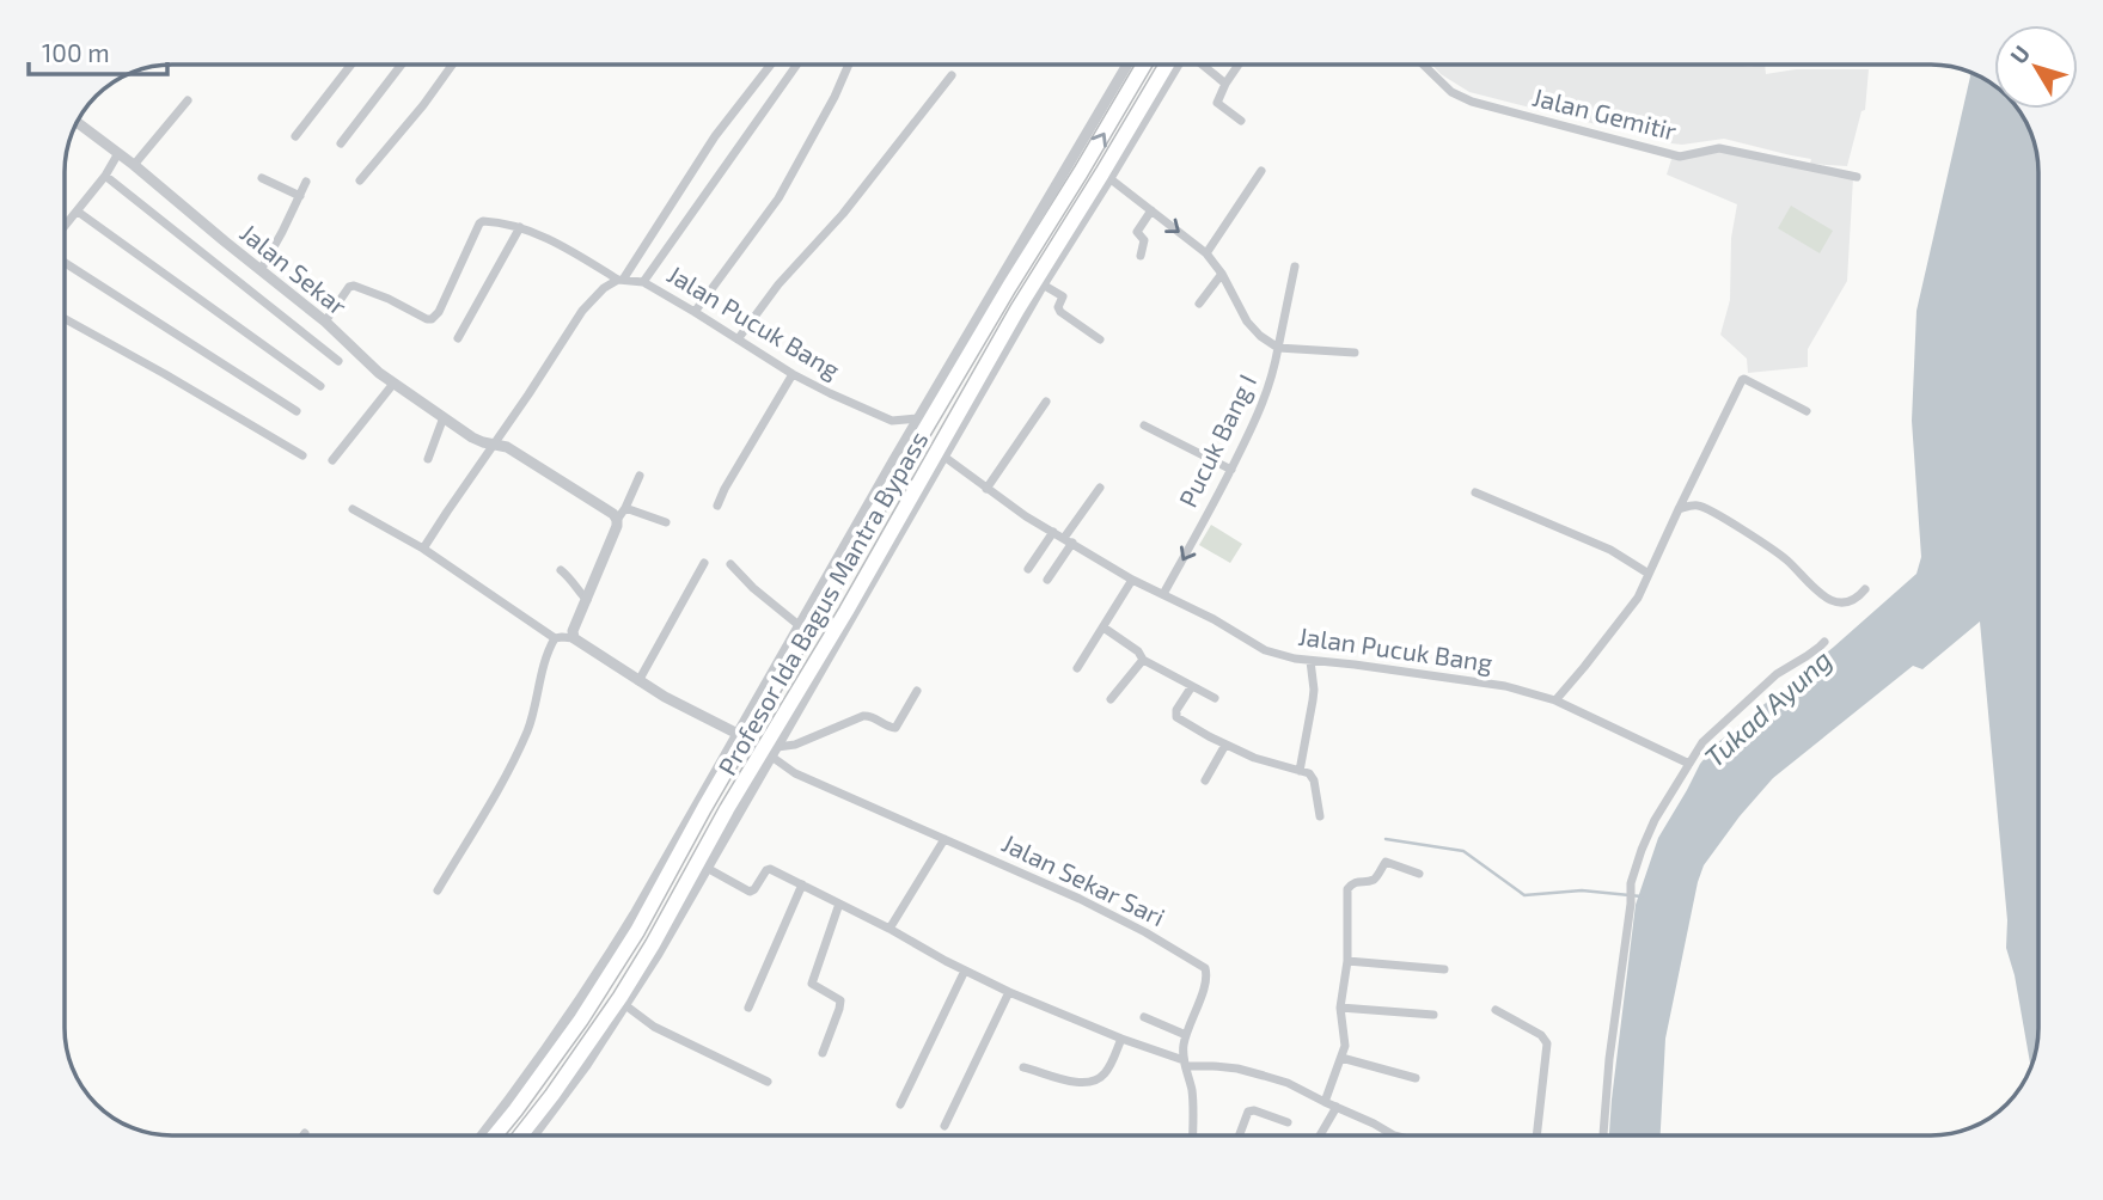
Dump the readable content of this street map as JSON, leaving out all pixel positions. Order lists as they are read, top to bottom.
{
  "streets": {
    "highway": ["Profesor Ida Bagus Mantra Bypass"],
    "street": [
      "Jalan Gemitir",
      "Jalan Sekar",
      "Jalan Pucuk Bang",
      "Pucuk Bang I",
      "Jalan Sekar Sari"
    ]
  },
  "crossings": [
    ["Jalan Pucuk Bang", "Pucuk Bang I"],
    ["Jalan Pucuk Bang", "Profesor Ida Bagus Mantra Bypass"],
    ["Pucuk Bang I", "Profesor Ida Bagus Mantra Bypass"],
    ["Profesor Ida Bagus Mantra Bypass", "Jalan Sekar Sari"]
  ],
  "water": ["Tukad Ayung"],
  "scale_bar": "100 m",
  "north": "top left"
}
